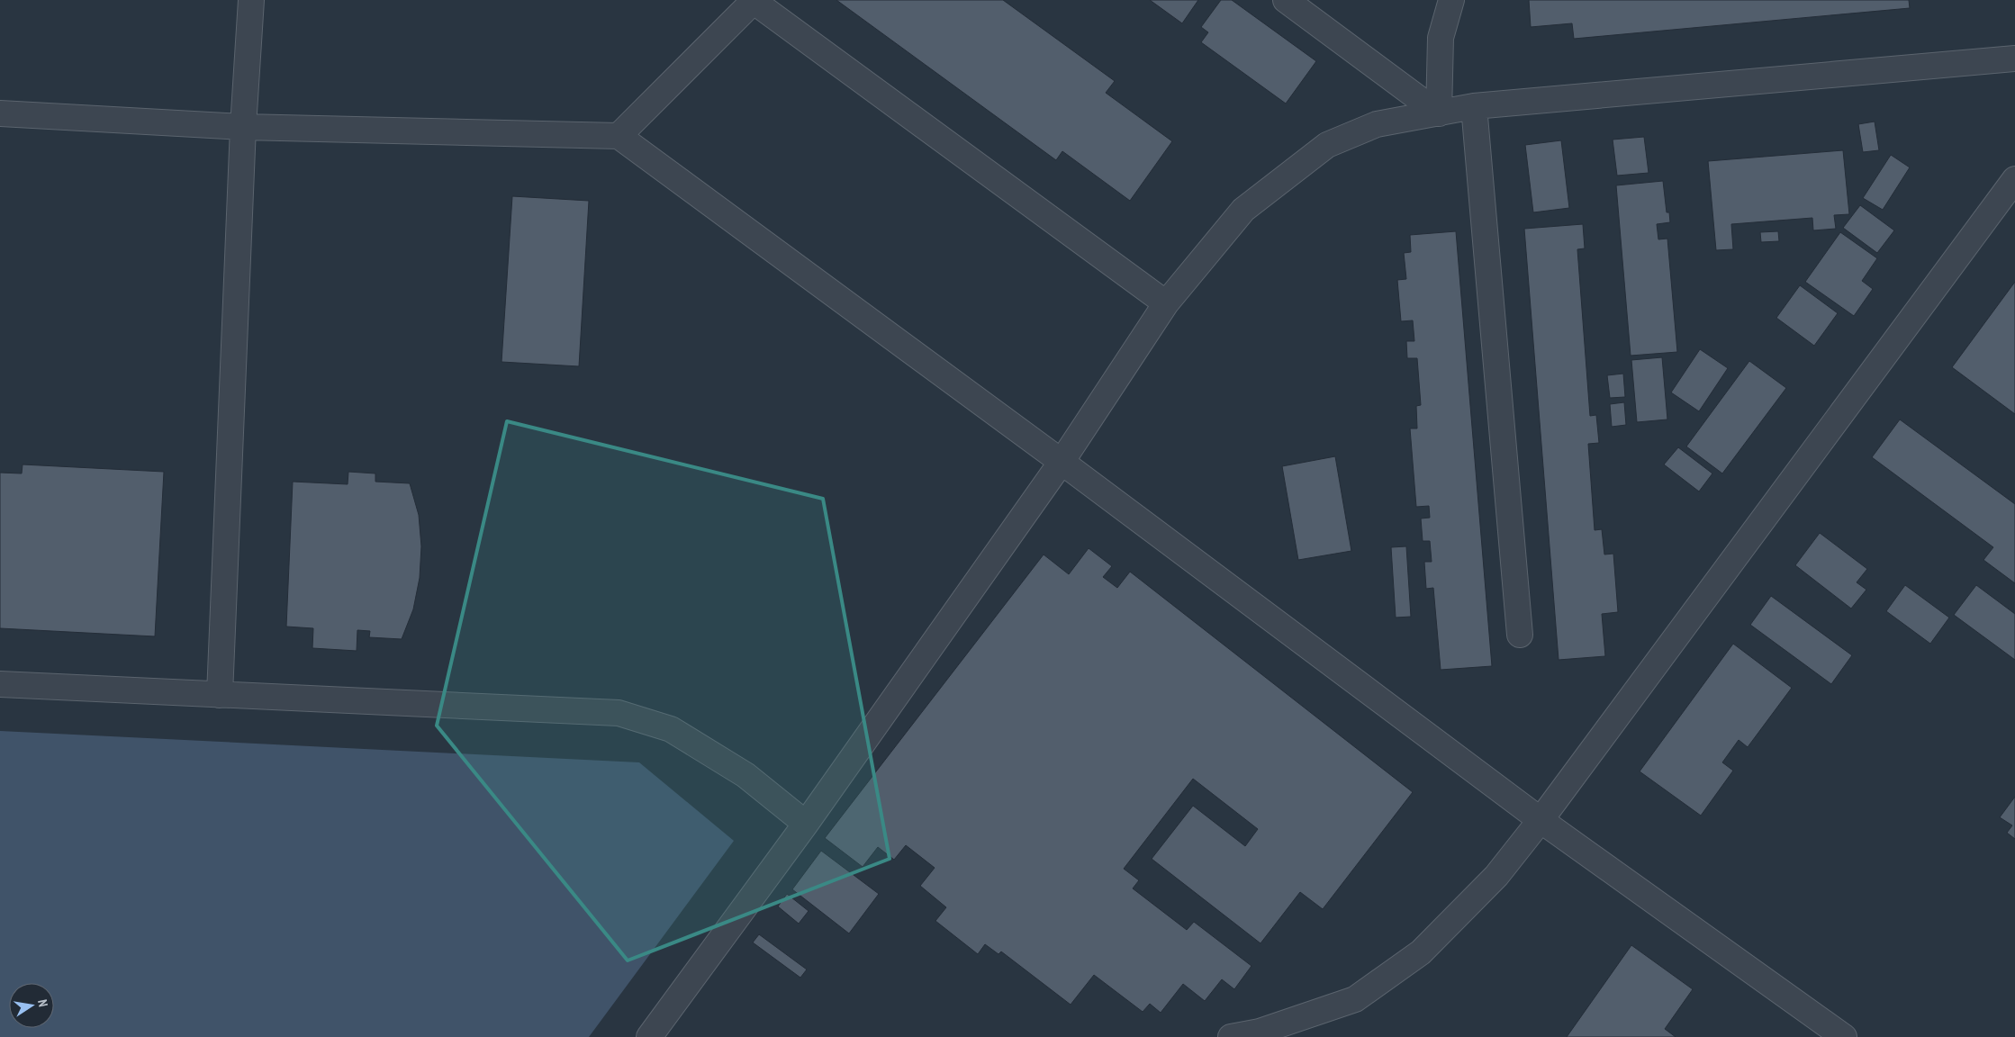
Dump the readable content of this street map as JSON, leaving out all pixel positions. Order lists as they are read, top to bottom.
{
  "north": "right"
}
